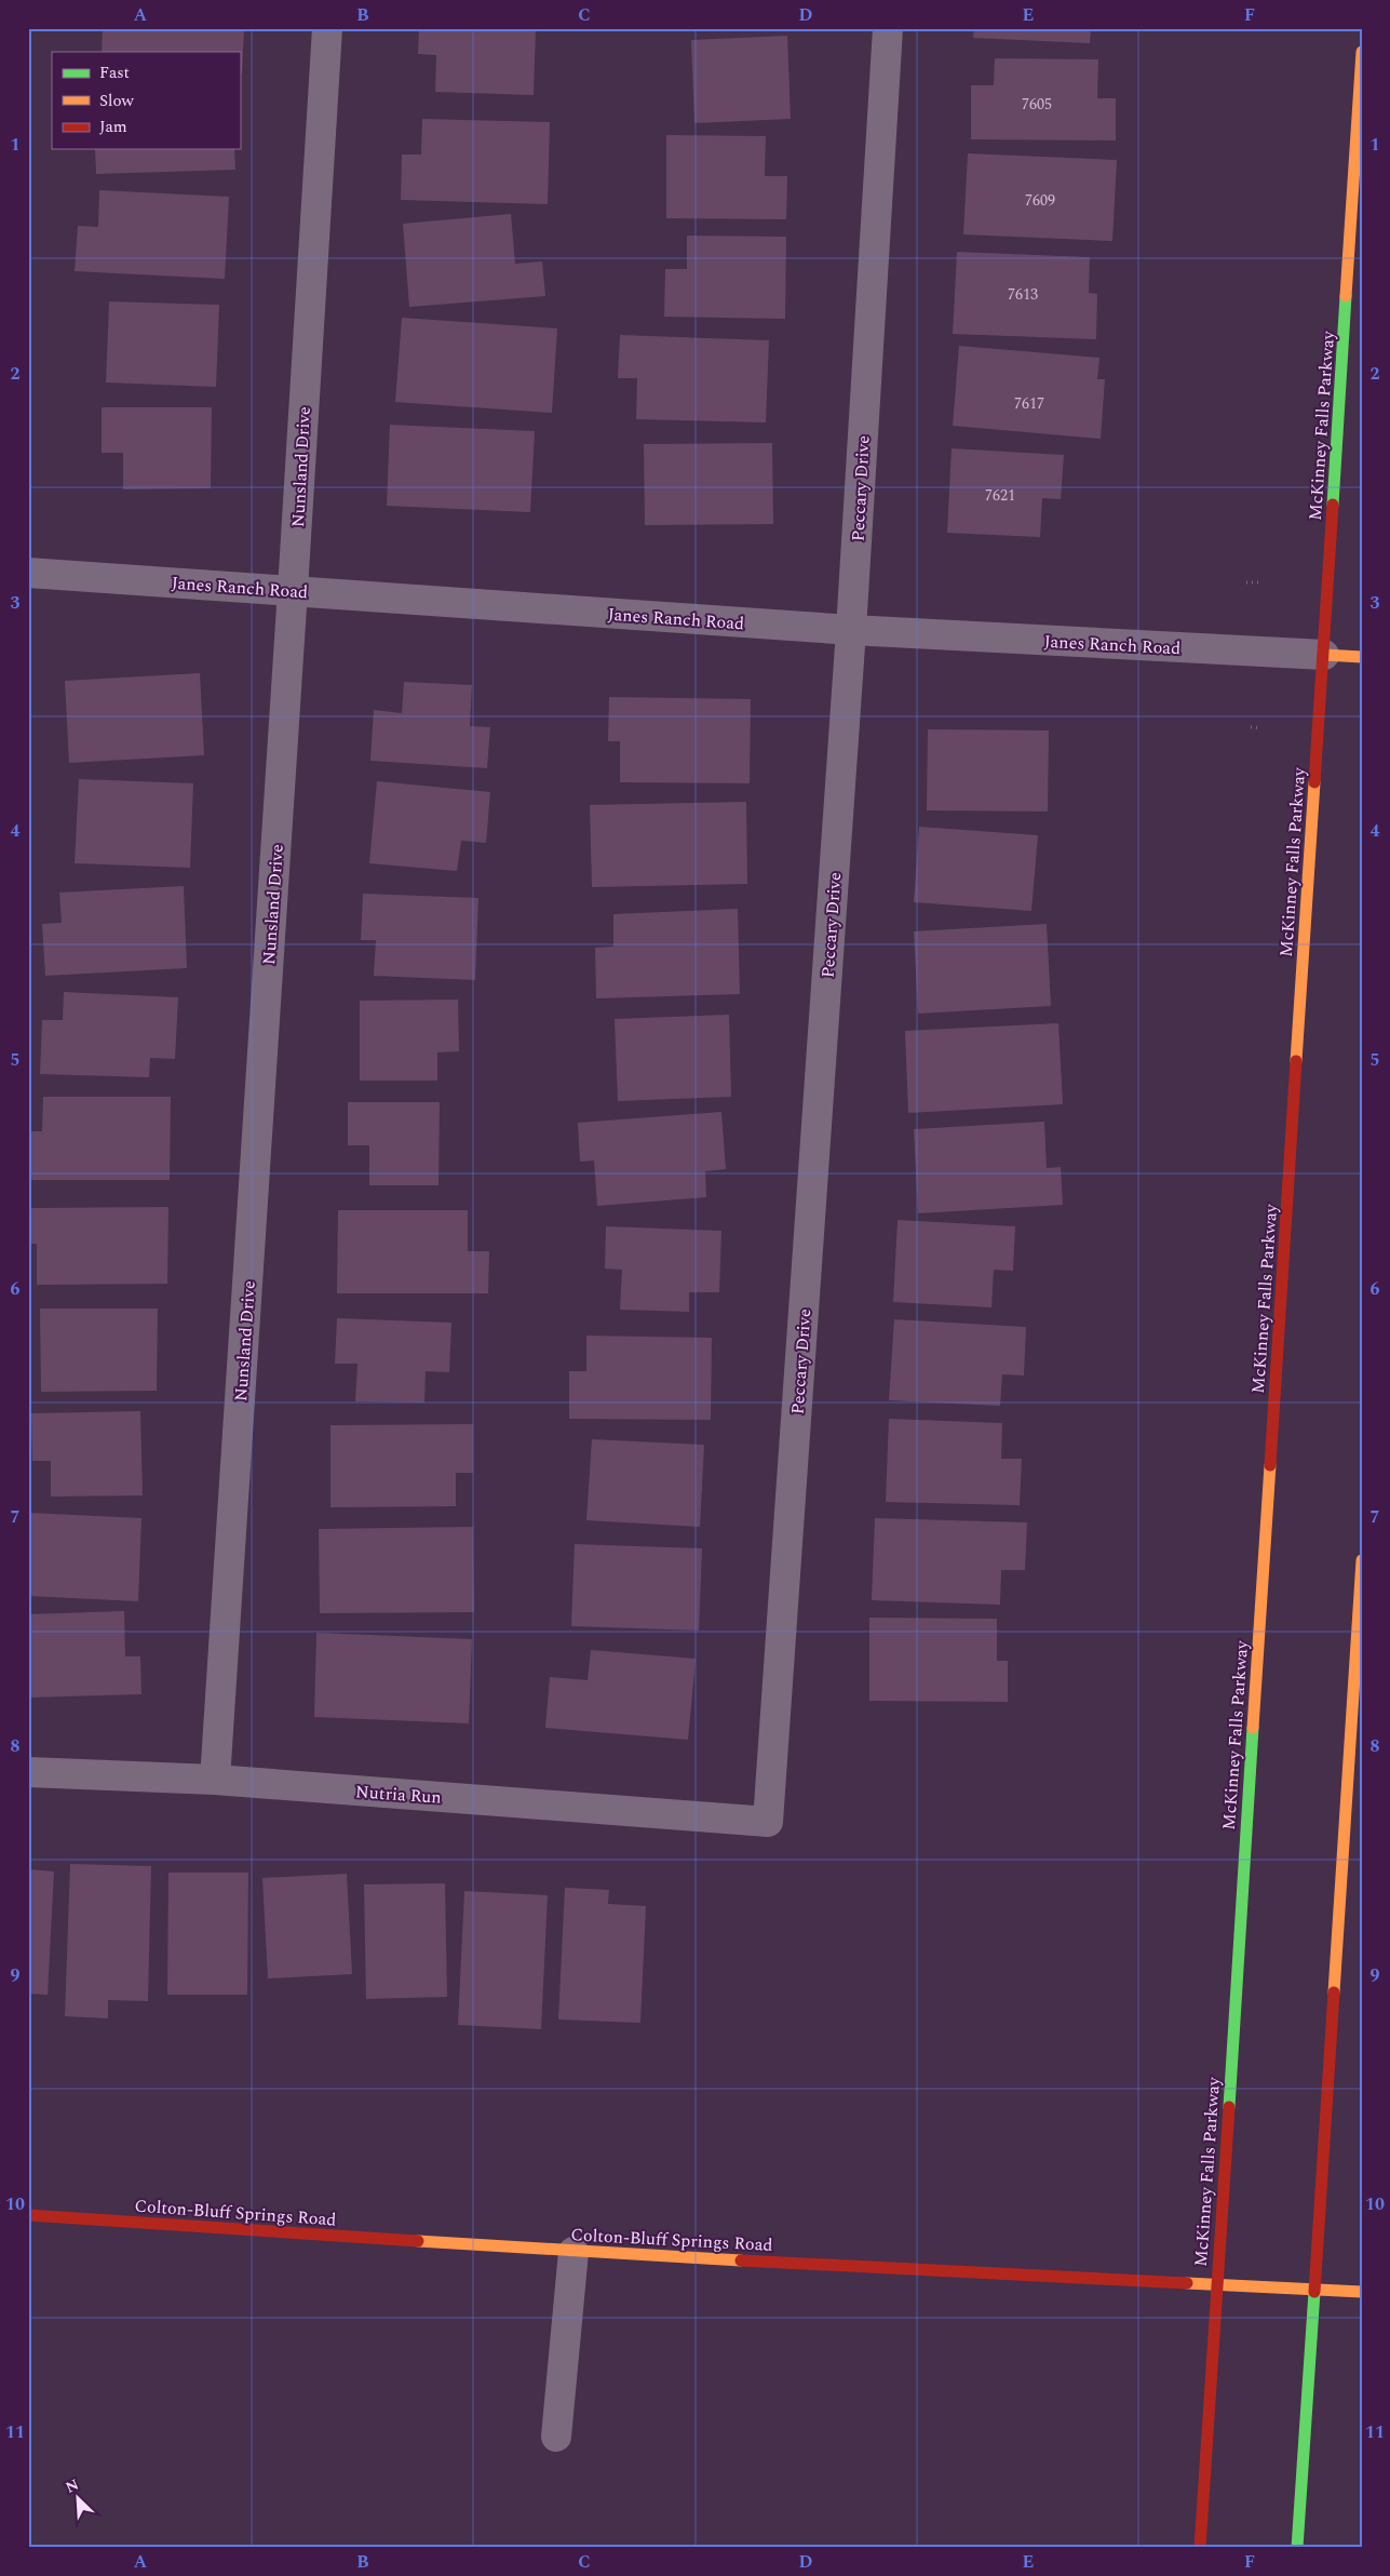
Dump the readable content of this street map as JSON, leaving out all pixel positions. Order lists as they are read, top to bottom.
{
  "streets": {
    "main road": ["McKinney Falls Parkway", "Colton-Bluff Springs Road"],
    "street": [
      "Nunsland Drive",
      "Peccary Drive",
      "Janes Ranch Road",
      "Nutria Run"
    ]
  },
  "crossings": [
    ["McKinney Falls Parkway", "Janes Ranch Road"],
    ["McKinney Falls Parkway", "Colton-Bluff Springs Road"],
    ["Nunsland Drive", "Janes Ranch Road"],
    ["Nunsland Drive", "Nutria Run"],
    ["Peccary Drive", "Janes Ranch Road"],
    ["Peccary Drive", "Nutria Run"]
  ],
  "house_numbers": [
    "7605",
    "7609",
    "7613",
    "7617",
    "7621"
  ],
  "legend": ["Fast", "Slow", "Jam"],
  "north": "top left",
  "grid": {
    "columns": [
      "A",
      "B",
      "C",
      "D",
      "E",
      "F"
    ],
    "rows": [
      "1",
      "2",
      "3",
      "4",
      "5",
      "6",
      "7",
      "8",
      "9",
      "10",
      "11"
    ]
  }
}
